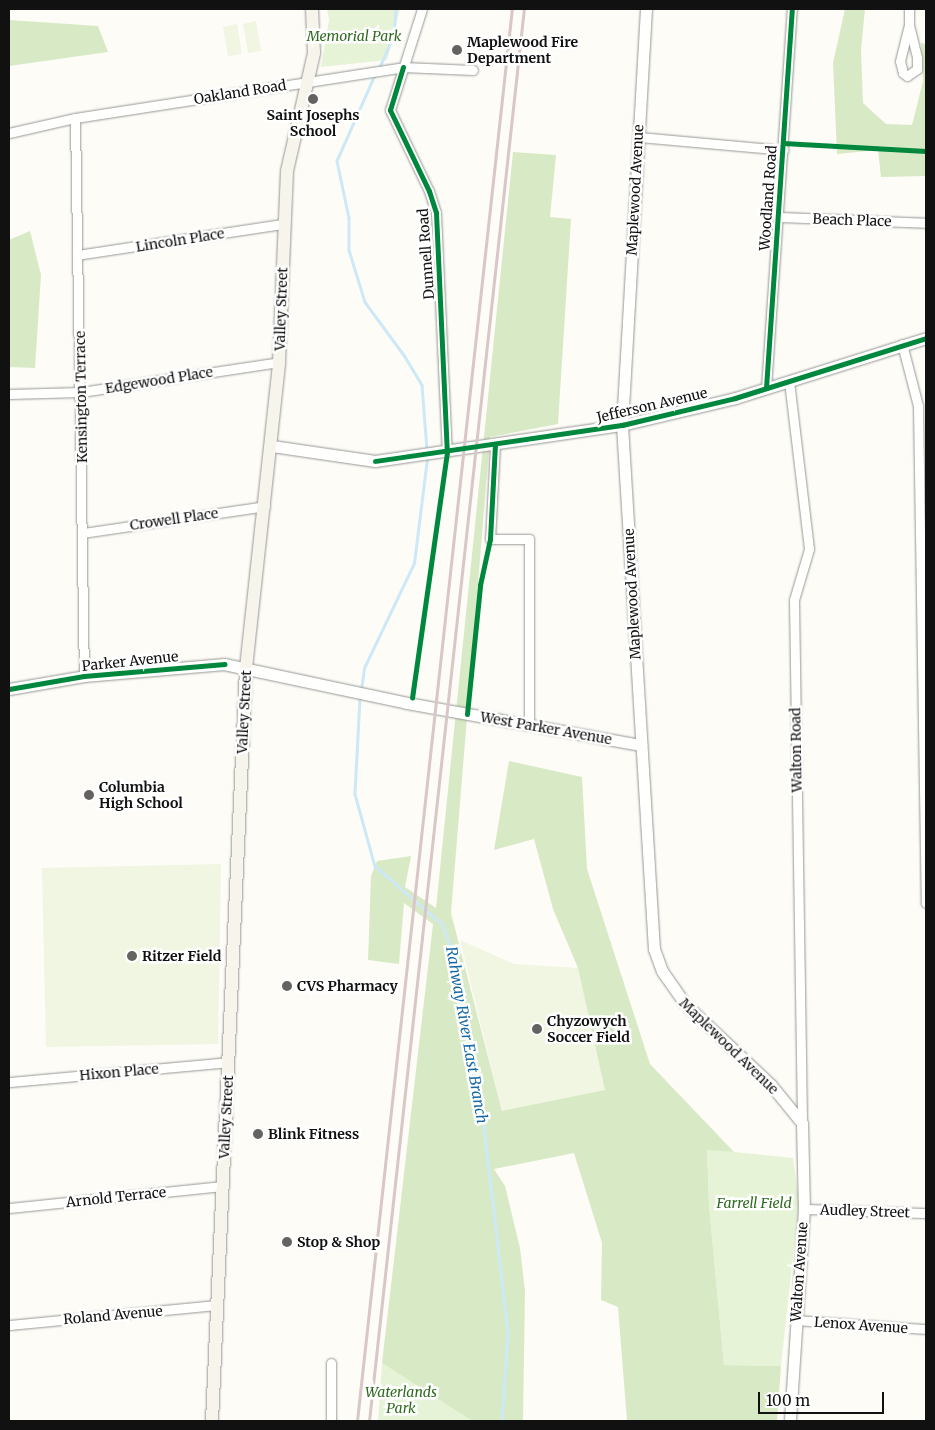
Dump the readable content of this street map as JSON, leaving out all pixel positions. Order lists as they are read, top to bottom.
{
  "streets": {
    "main road": ["Valley Street"],
    "street": [
      "Oakland Road",
      "Maplewood Avenue",
      "Woodland Road",
      "Beach Place",
      "Lincoln Place",
      "Dunnell Road",
      "Edgewood Place",
      "Kensington Terrace",
      "Jefferson Avenue",
      "Crowell Place",
      "Parker Avenue",
      "West Parker Avenue",
      "Walton Road",
      "Hixon Place",
      "Arnold Terrace",
      "Audley Street",
      "Walton Avenue",
      "Roland Avenue",
      "Lenox Avenue"
    ]
  },
  "crossings": [
    ["Oakland Road", "Dunnell Road"],
    ["Oakland Road", "Valley Street"],
    ["Oakland Road", "Kensington Terrace"],
    ["Maplewood Avenue", "Jefferson Avenue"],
    ["Maplewood Avenue", "West Parker Avenue"],
    ["Maplewood Avenue", "Walton Road"],
    ["Maplewood Avenue", "Walton Avenue"],
    ["Woodland Road", "Beach Place"],
    ["Woodland Road", "Jefferson Avenue"],
    ["Lincoln Place", "Valley Street"],
    ["Lincoln Place", "Kensington Terrace"],
    ["Dunnell Road", "Jefferson Avenue"],
    ["Valley Street", "Edgewood Place"],
    ["Valley Street", "Jefferson Avenue"],
    ["Valley Street", "Crowell Place"],
    ["Valley Street", "Parker Avenue"],
    ["Valley Street", "West Parker Avenue"],
    ["Valley Street", "Hixon Place"],
    ["Valley Street", "Arnold Terrace"],
    ["Valley Street", "Roland Avenue"],
    ["Edgewood Place", "Kensington Terrace"],
    ["Kensington Terrace", "Crowell Place"],
    ["Kensington Terrace", "Parker Avenue"],
    ["Jefferson Avenue", "Walton Road"],
    ["Parker Avenue", "West Parker Avenue"],
    ["Walton Road", "Walton Avenue"],
    ["Audley Street", "Walton Avenue"],
    ["Walton Avenue", "Lenox Avenue"]
  ],
  "water": ["Rahway River East Branch"],
  "parks": ["Memorial Park", "Farrell Field", "Waterlands Park"],
  "places": [
    "Maplewood Fire Department",
    "Saint Josephs School",
    "Columbia High School",
    "Ritzer Field",
    "CVS Pharmacy",
    "Chyzowych Soccer Field",
    "Blink Fitness",
    "Stop & Shop"
  ],
  "scale_bar": "100 m"
}
